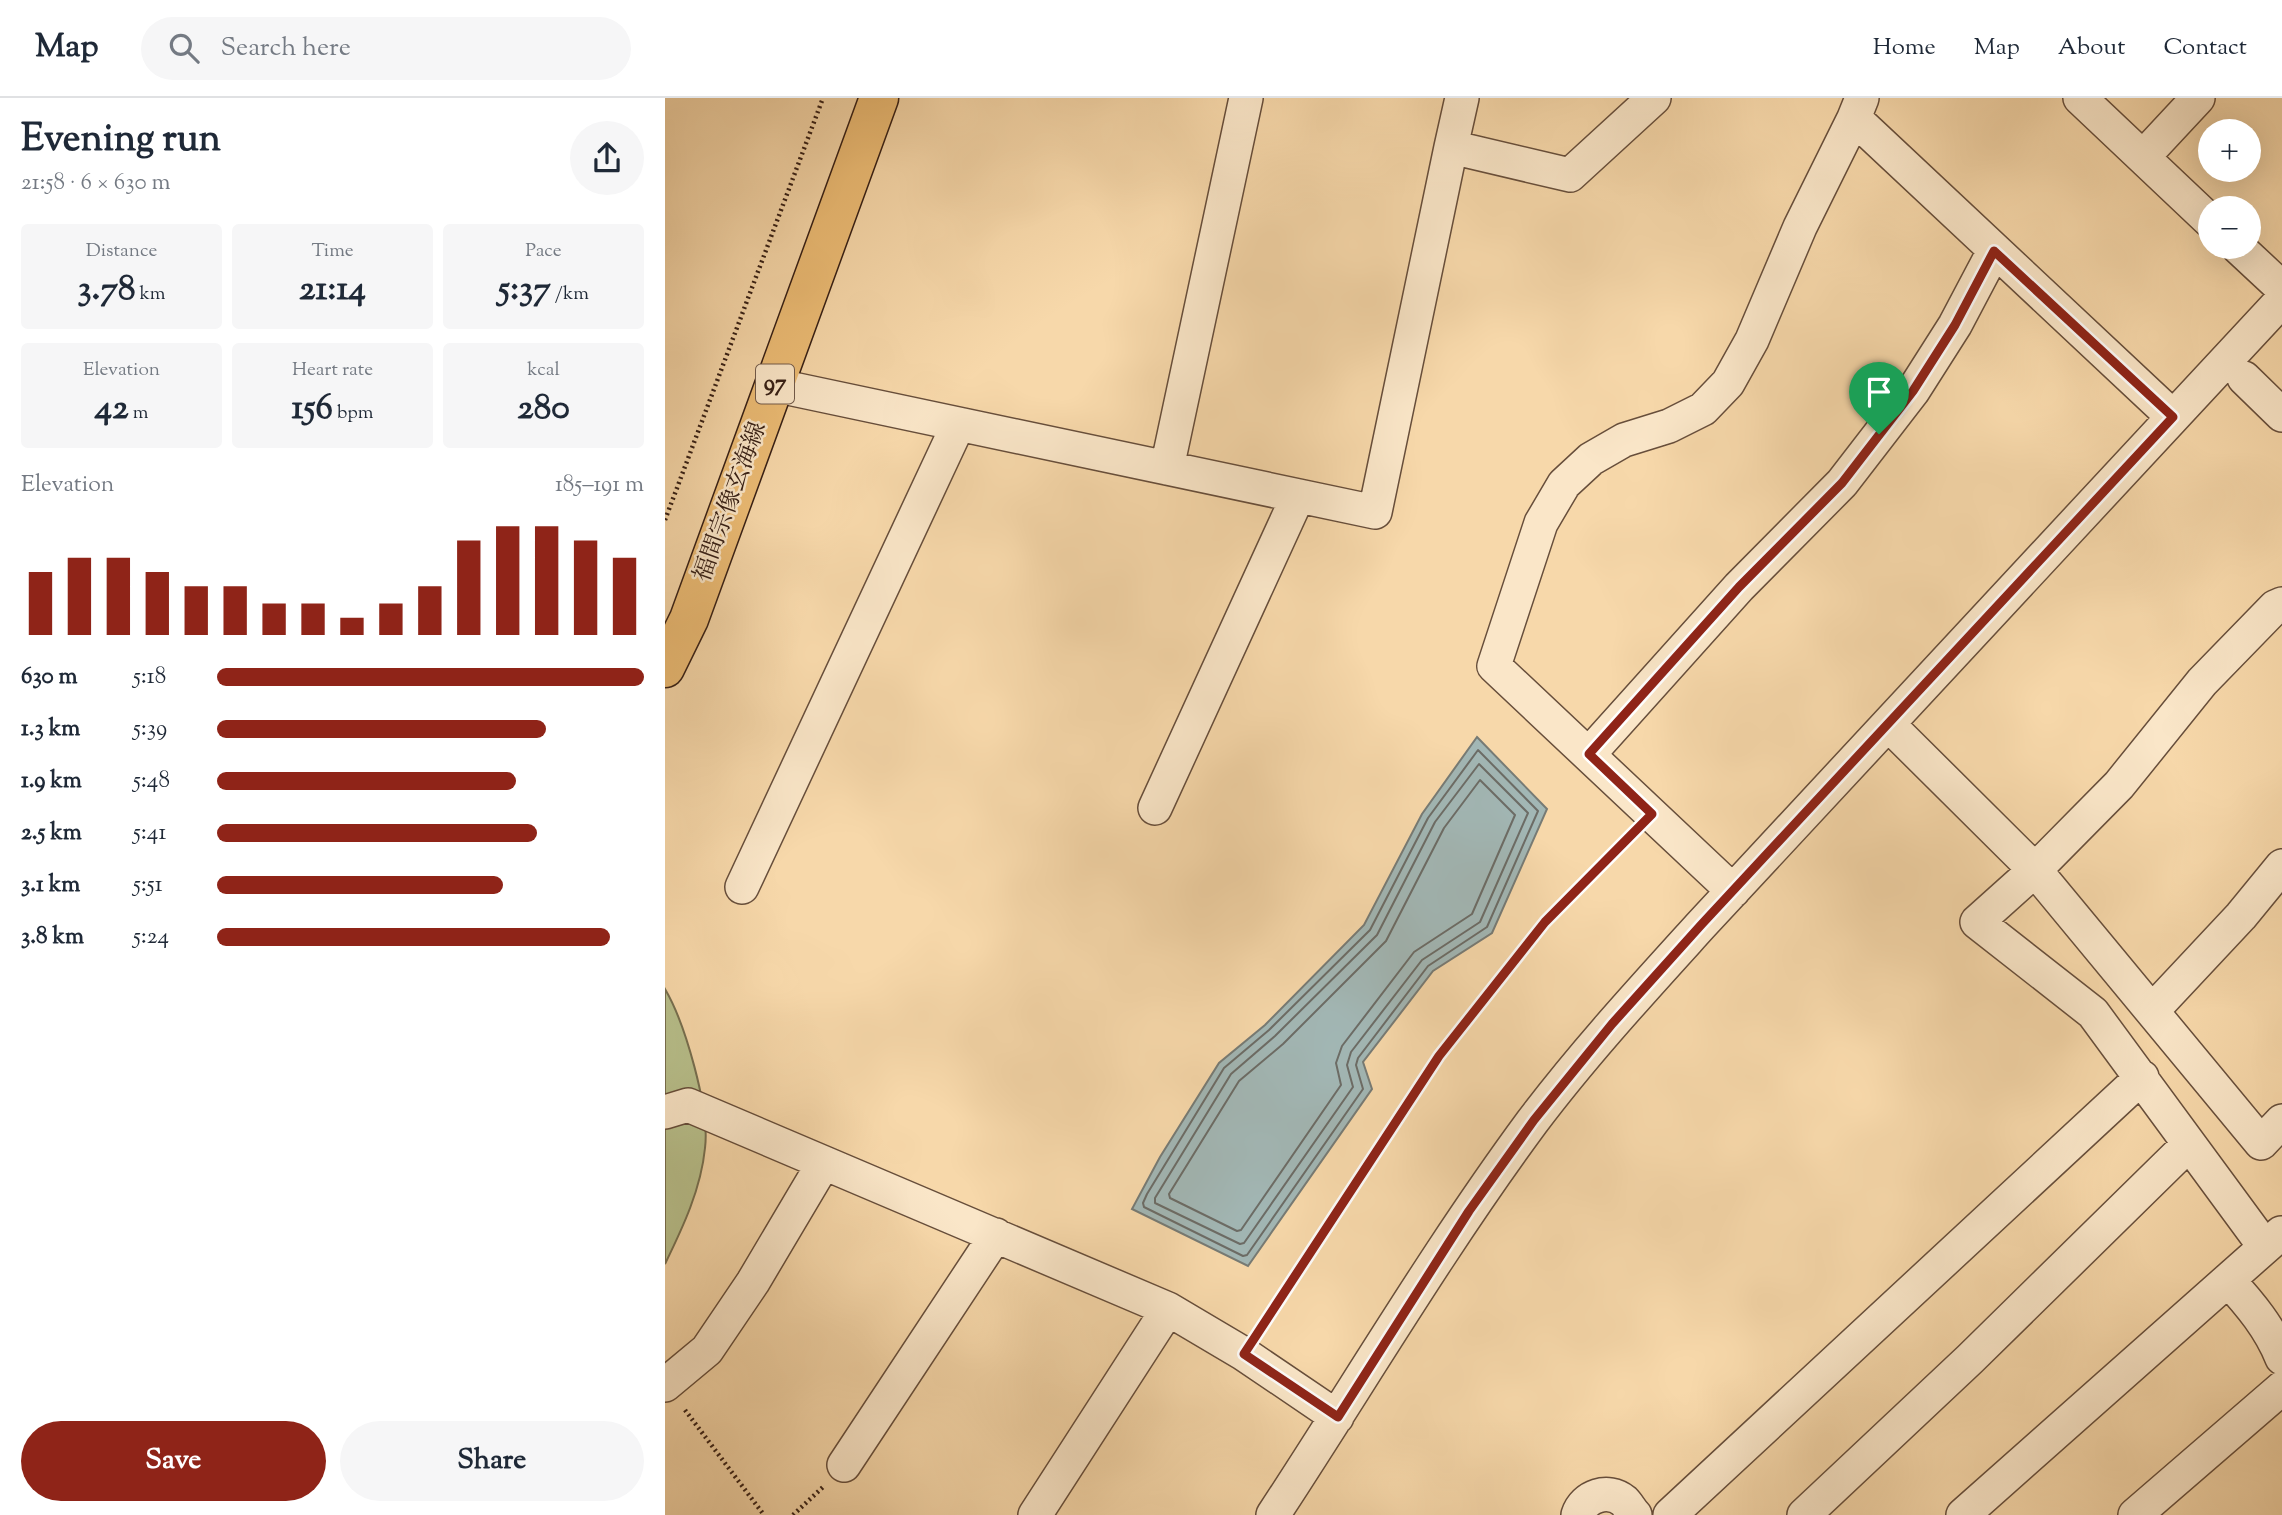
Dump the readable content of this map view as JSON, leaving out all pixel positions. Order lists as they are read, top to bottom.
{
  "streets": {
    "main road": ["97", "福間宗像玄海線"]
  },
  "page": {
    "header": "Map",
    "search": "Search here",
    "nav": [
      "Home",
      "Map",
      "About",
      "Contact"
    ],
    "heading": ["Evening run", "21:58 · 6 × 630 m"],
    "map_buttons": ["+", "−"],
    "stats": [
      ["Distance", "3.78 km"],
      ["Time", "21:14"],
      ["Pace", "5:37 /km"],
      ["Elevation", "42 m"],
      ["Heart rate", "156 bpm"],
      ["kcal", "280"]
    ],
    "chart": ["Elevation", "185–191 m"],
    "list": [
      {
        "name": "630 m",
        "note": "5:18"
      },
      {
        "name": "1.3 km",
        "note": "5:39"
      },
      {
        "name": "1.9 km",
        "note": "5:48"
      },
      {
        "name": "2.5 km",
        "note": "5:41"
      },
      {
        "name": "3.1 km",
        "note": "5:51"
      },
      {
        "name": "3.8 km",
        "note": "5:24"
      }
    ],
    "buttons": ["Save", "Share"]
  }
}
